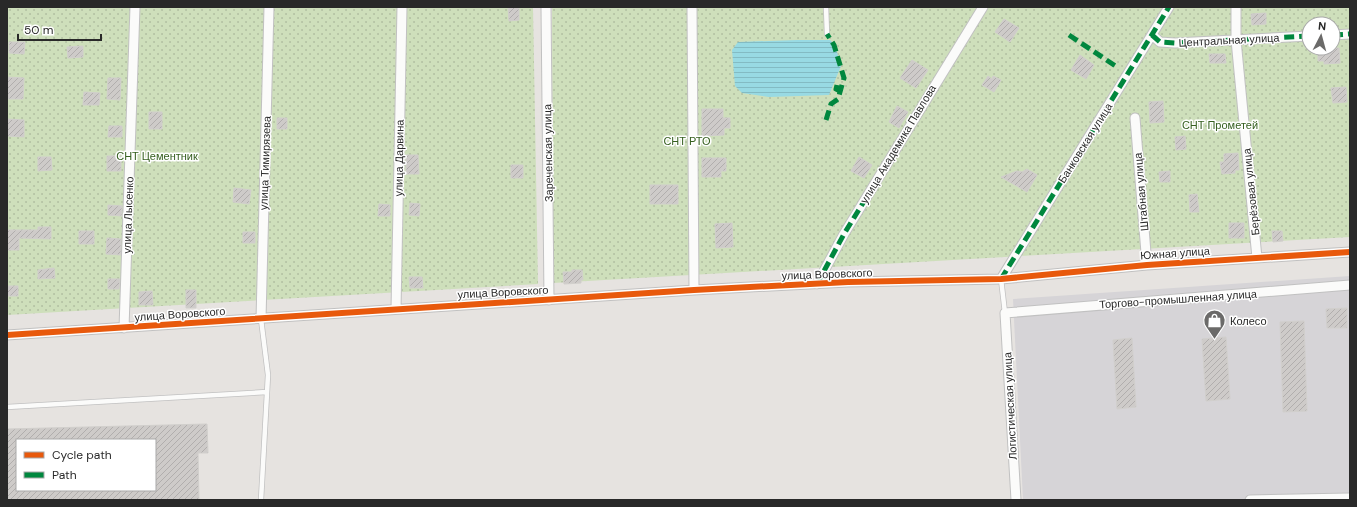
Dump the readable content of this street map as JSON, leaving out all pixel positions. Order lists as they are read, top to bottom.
{
  "streets": {
    "street": [
      "Центральная улица",
      "Банковская улица",
      "улица Академика Павлова",
      "Зареченская улица",
      "улица Дарвина",
      "улица Тимирязева",
      "Штабная улица",
      "Берёзовая улица",
      "улица Лысенко",
      "Южная улица",
      "улица Воровского",
      "Торгово-промышленная улица",
      "Логистическая улица"
    ]
  },
  "crossings": [
    ["Центральная улица", "Банковская улица"],
    ["Центральная улица", "Берёзовая улица"],
    ["Банковская улица", "Южная улица"],
    ["Банковская улица", "улица Воровского"],
    ["улица Академика Павлова", "улица Воровского"],
    ["Зареченская улица", "улица Воровского"],
    ["улица Дарвина", "улица Воровского"],
    ["улица Тимирязева", "улица Воровского"],
    ["Штабная улица", "Южная улица"],
    ["Берёзовая улица", "Южная улица"],
    ["улица Лысенко", "улица Воровского"],
    ["Южная улица", "улица Воровского"],
    ["Торгово-промышленная улица", "Логистическая улица"]
  ],
  "parks": ["СНТ Прометей", "СНТ РТО", "СНТ Цементник"],
  "places": {
    "shop": ["Колесо"]
  },
  "legend": ["Cycle path", "Path"],
  "scale_bar": "50 m",
  "north": "top"
}
